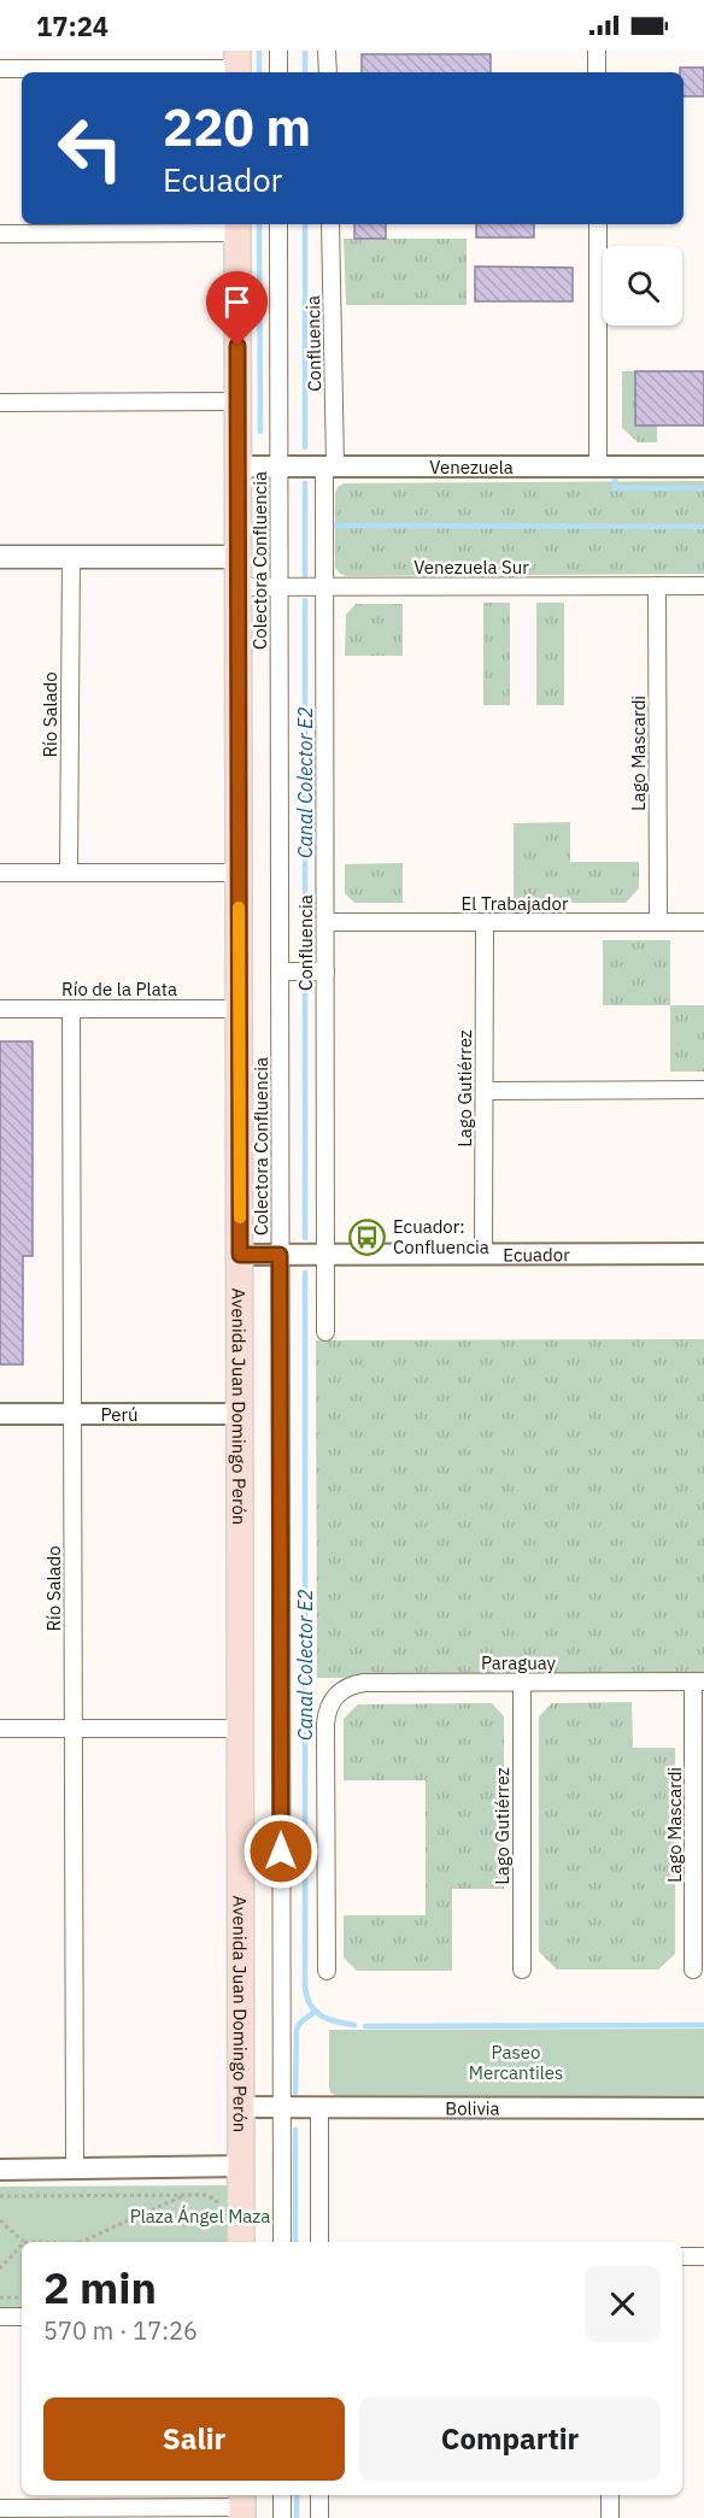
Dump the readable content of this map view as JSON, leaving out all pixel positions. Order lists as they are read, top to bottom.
{
  "streets": {
    "main road": ["Avenida Juan Domingo Perón"],
    "street": [
      "Confluencia",
      "Venezuela",
      "Colectora Confluencia",
      "Venezuela Sur",
      "Río Salado",
      "Lago Mascardi",
      "El Trabajador",
      "Río de la Plata",
      "Lago Gutiérrez",
      "Ecuador",
      "Perú",
      "Paraguay",
      "Bolivia"
    ]
  },
  "crossings": [
    ["Confluencia", "Venezuela"],
    ["Confluencia", "Venezuela Sur"],
    ["Confluencia", "El Trabajador"],
    ["Confluencia", "Ecuador"],
    ["Venezuela", "Colectora Confluencia"],
    ["Venezuela", "Avenida Juan Domingo Perón"],
    ["Colectora Confluencia", "Venezuela Sur"],
    ["Colectora Confluencia", "Ecuador"],
    ["Colectora Confluencia", "Bolivia"],
    ["Venezuela Sur", "Lago Mascardi"],
    ["Venezuela Sur", "Avenida Juan Domingo Perón"],
    ["Río Salado", "Río de la Plata"],
    ["Río Salado", "Perú"],
    ["Lago Mascardi", "El Trabajador"],
    ["Lago Mascardi", "Paraguay"],
    ["El Trabajador", "Lago Gutiérrez"],
    ["Río de la Plata", "Avenida Juan Domingo Perón"],
    ["Lago Gutiérrez", "Ecuador"],
    ["Lago Gutiérrez", "Paraguay"],
    ["Ecuador", "Avenida Juan Domingo Perón"],
    ["Avenida Juan Domingo Perón", "Perú"],
    ["Avenida Juan Domingo Perón", "Bolivia"]
  ],
  "water": ["Canal Colector E2"],
  "parks": ["Paseo Mercantiles", "Plaza Ángel Maza"],
  "places": {
    "bus stop": ["Ecuador: Confluencia"]
  },
  "page": {
    "status": "17:24",
    "turn": ["220 m", "Ecuador"],
    "heading": ["2 min", "570 m · 17:26"],
    "buttons": ["Salir", "Compartir"]
  }
}
